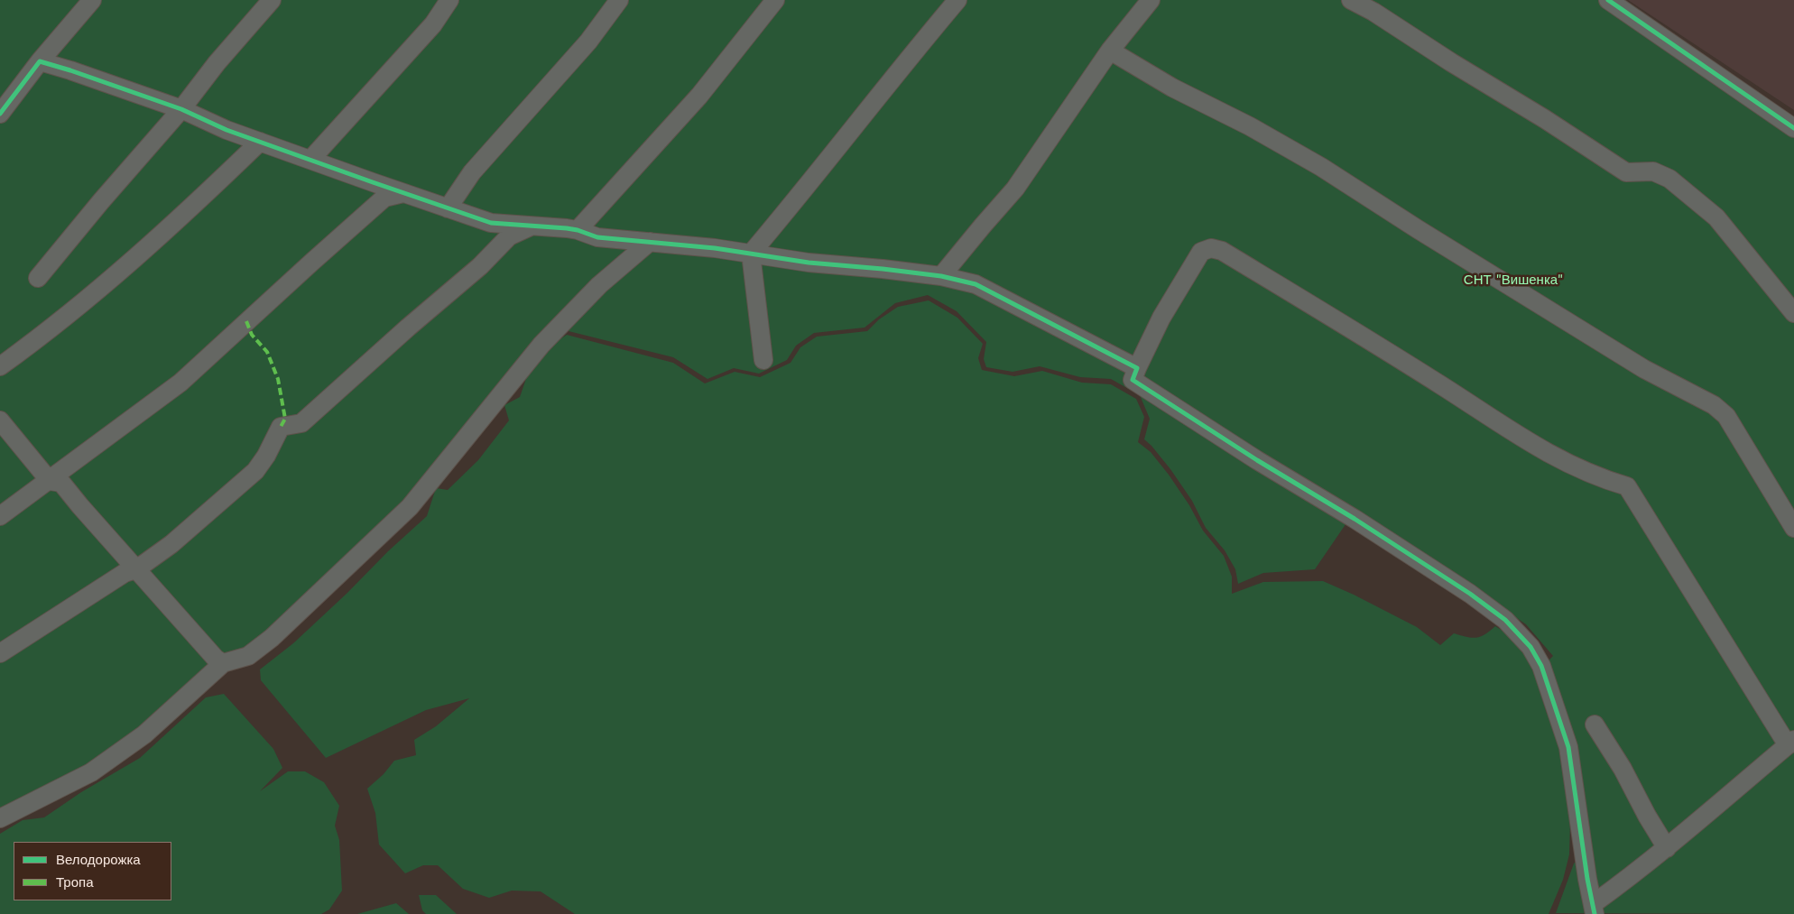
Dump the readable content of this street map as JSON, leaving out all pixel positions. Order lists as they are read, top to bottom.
{
  "parks": ["СНТ \"Вишенка\""],
  "legend": ["Велодорожка", "Тропа"]
}
